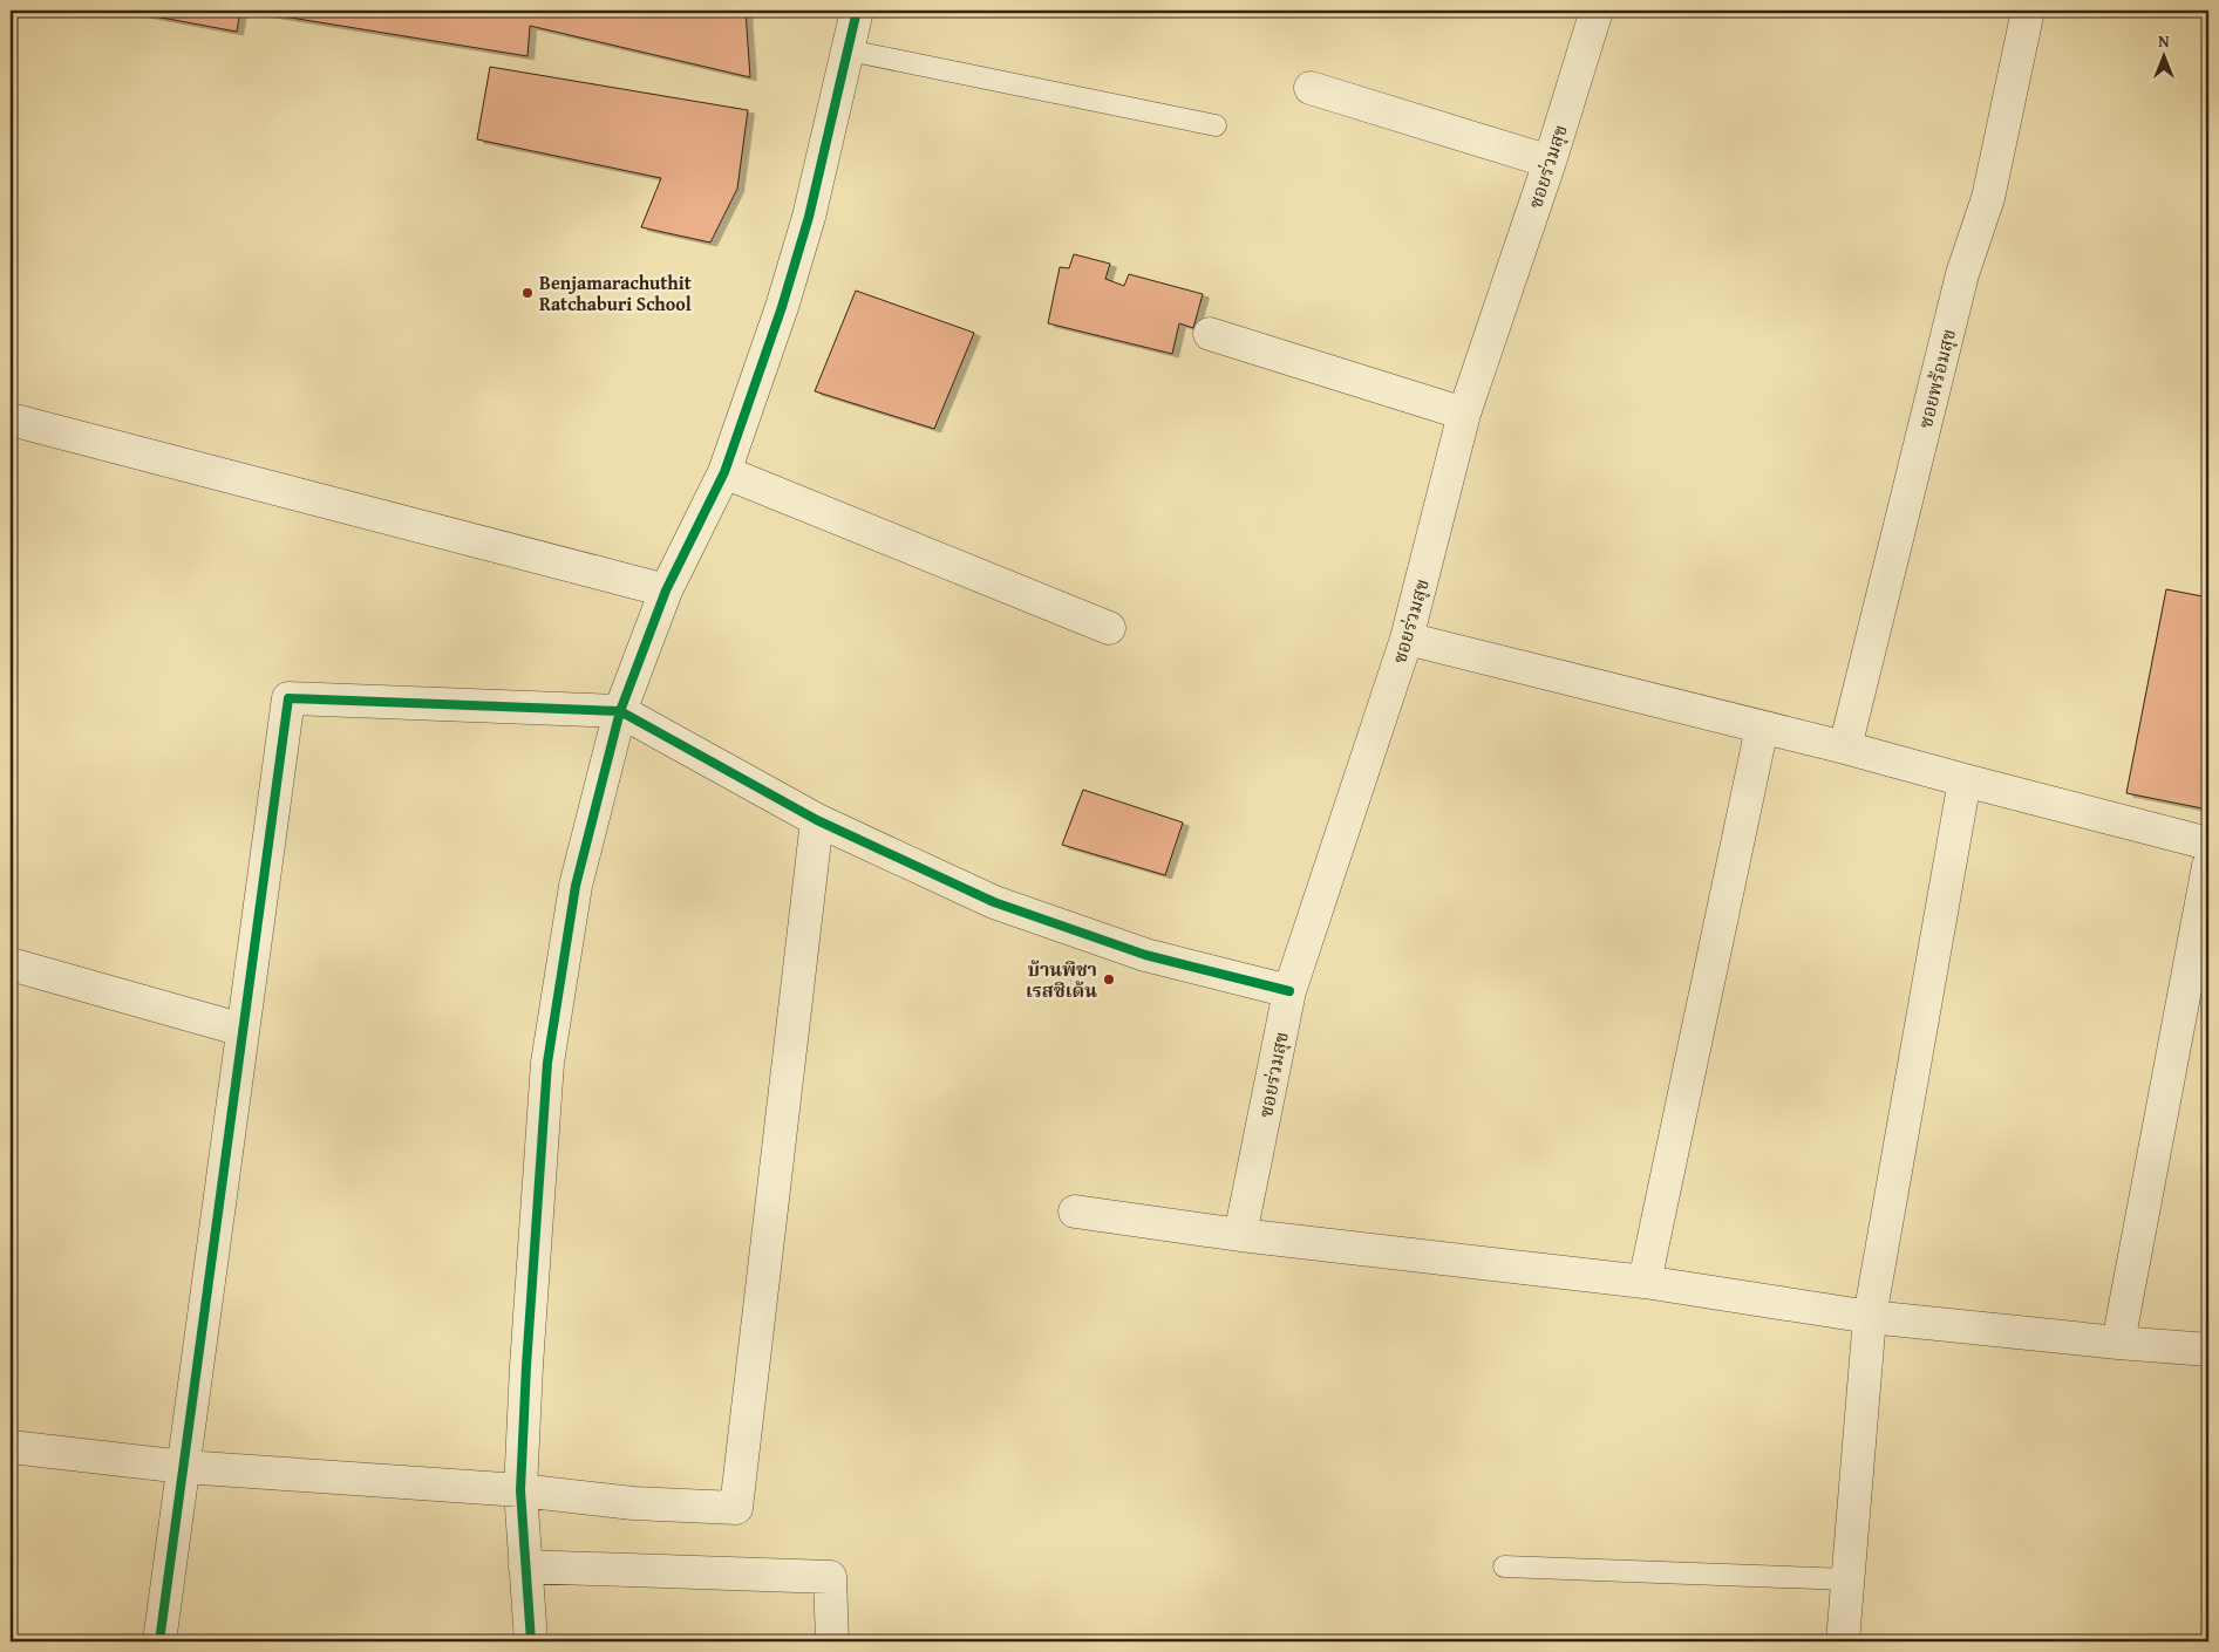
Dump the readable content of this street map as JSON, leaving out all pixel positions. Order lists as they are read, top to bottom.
{
  "streets": {
    "street": ["ซอยร่วมสุข", "ซอยพร้อมสุข"]
  },
  "places": ["Benjamarachuthit Ratchaburi School", "บ้านพิชา เรสซิเด้น"],
  "north": "top"
}
